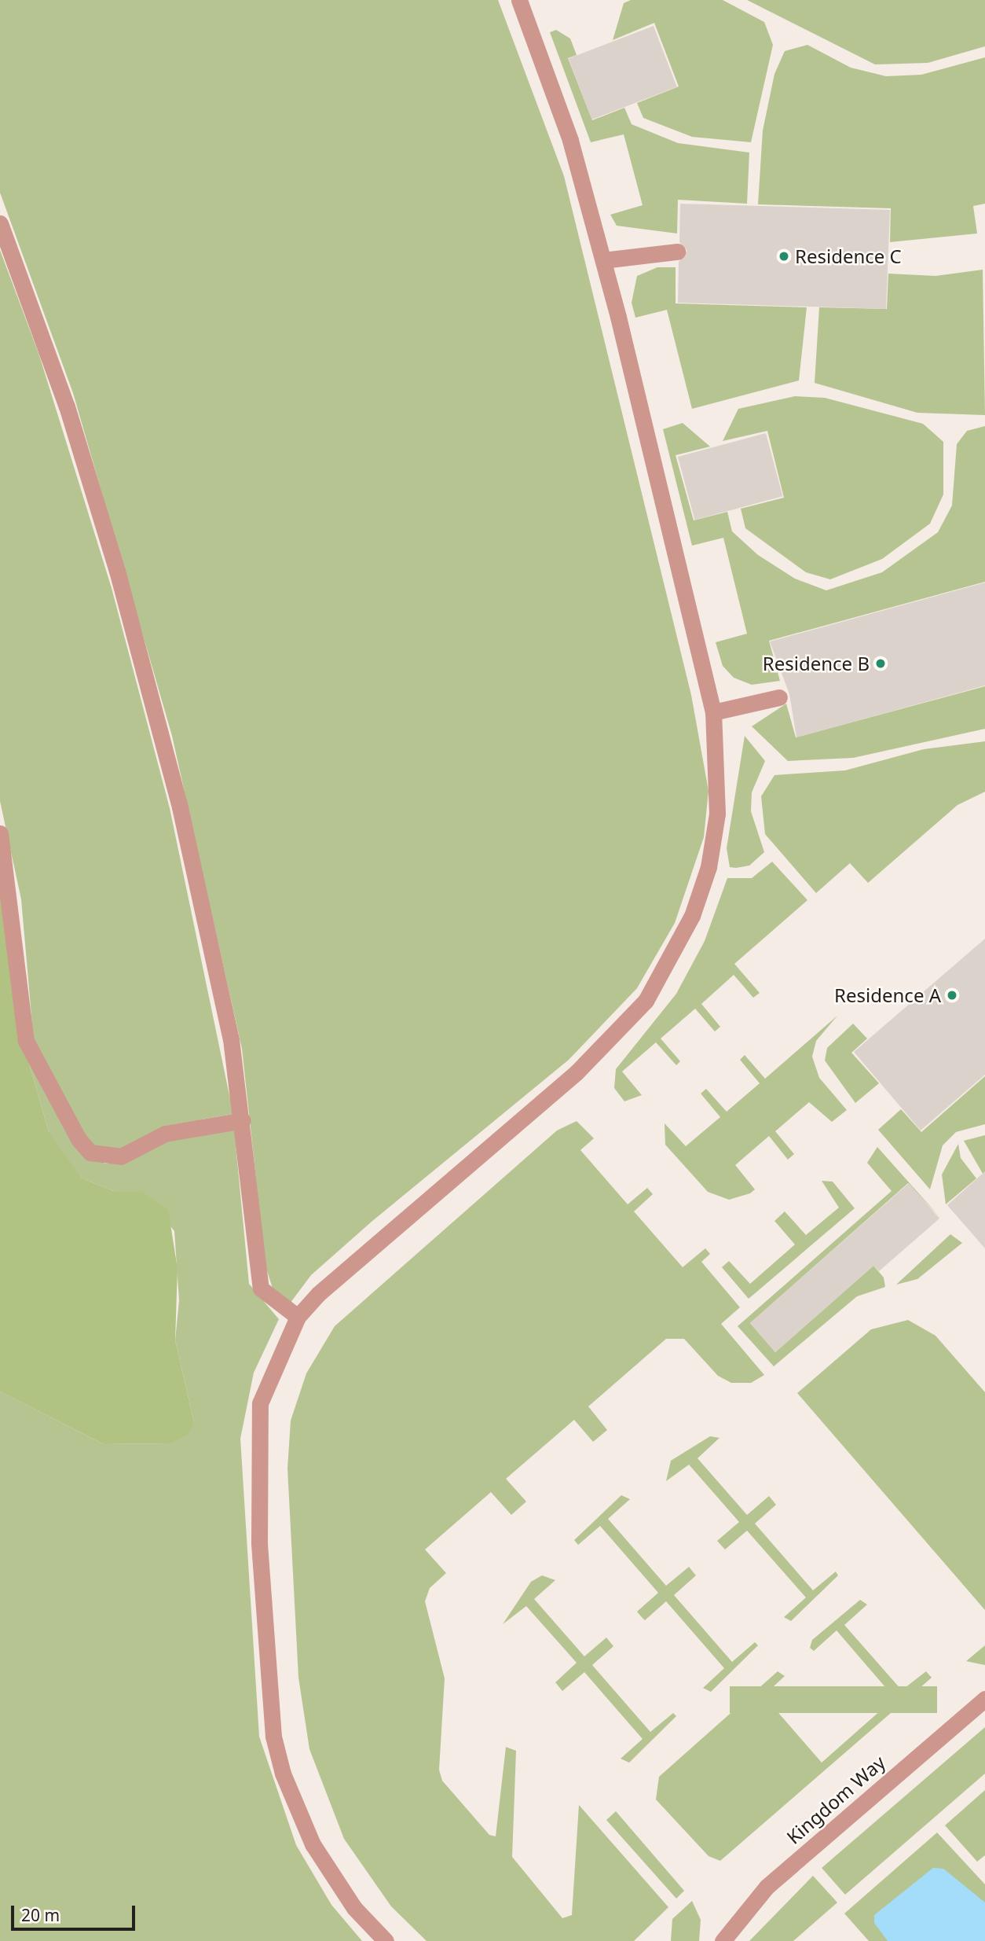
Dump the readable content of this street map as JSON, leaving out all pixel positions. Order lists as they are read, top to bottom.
{
  "streets": {
    "street": ["Kingdom Way"]
  },
  "places": ["Residence C", "Residence B", "Residence A"],
  "scale_bar": "20 m"
}
